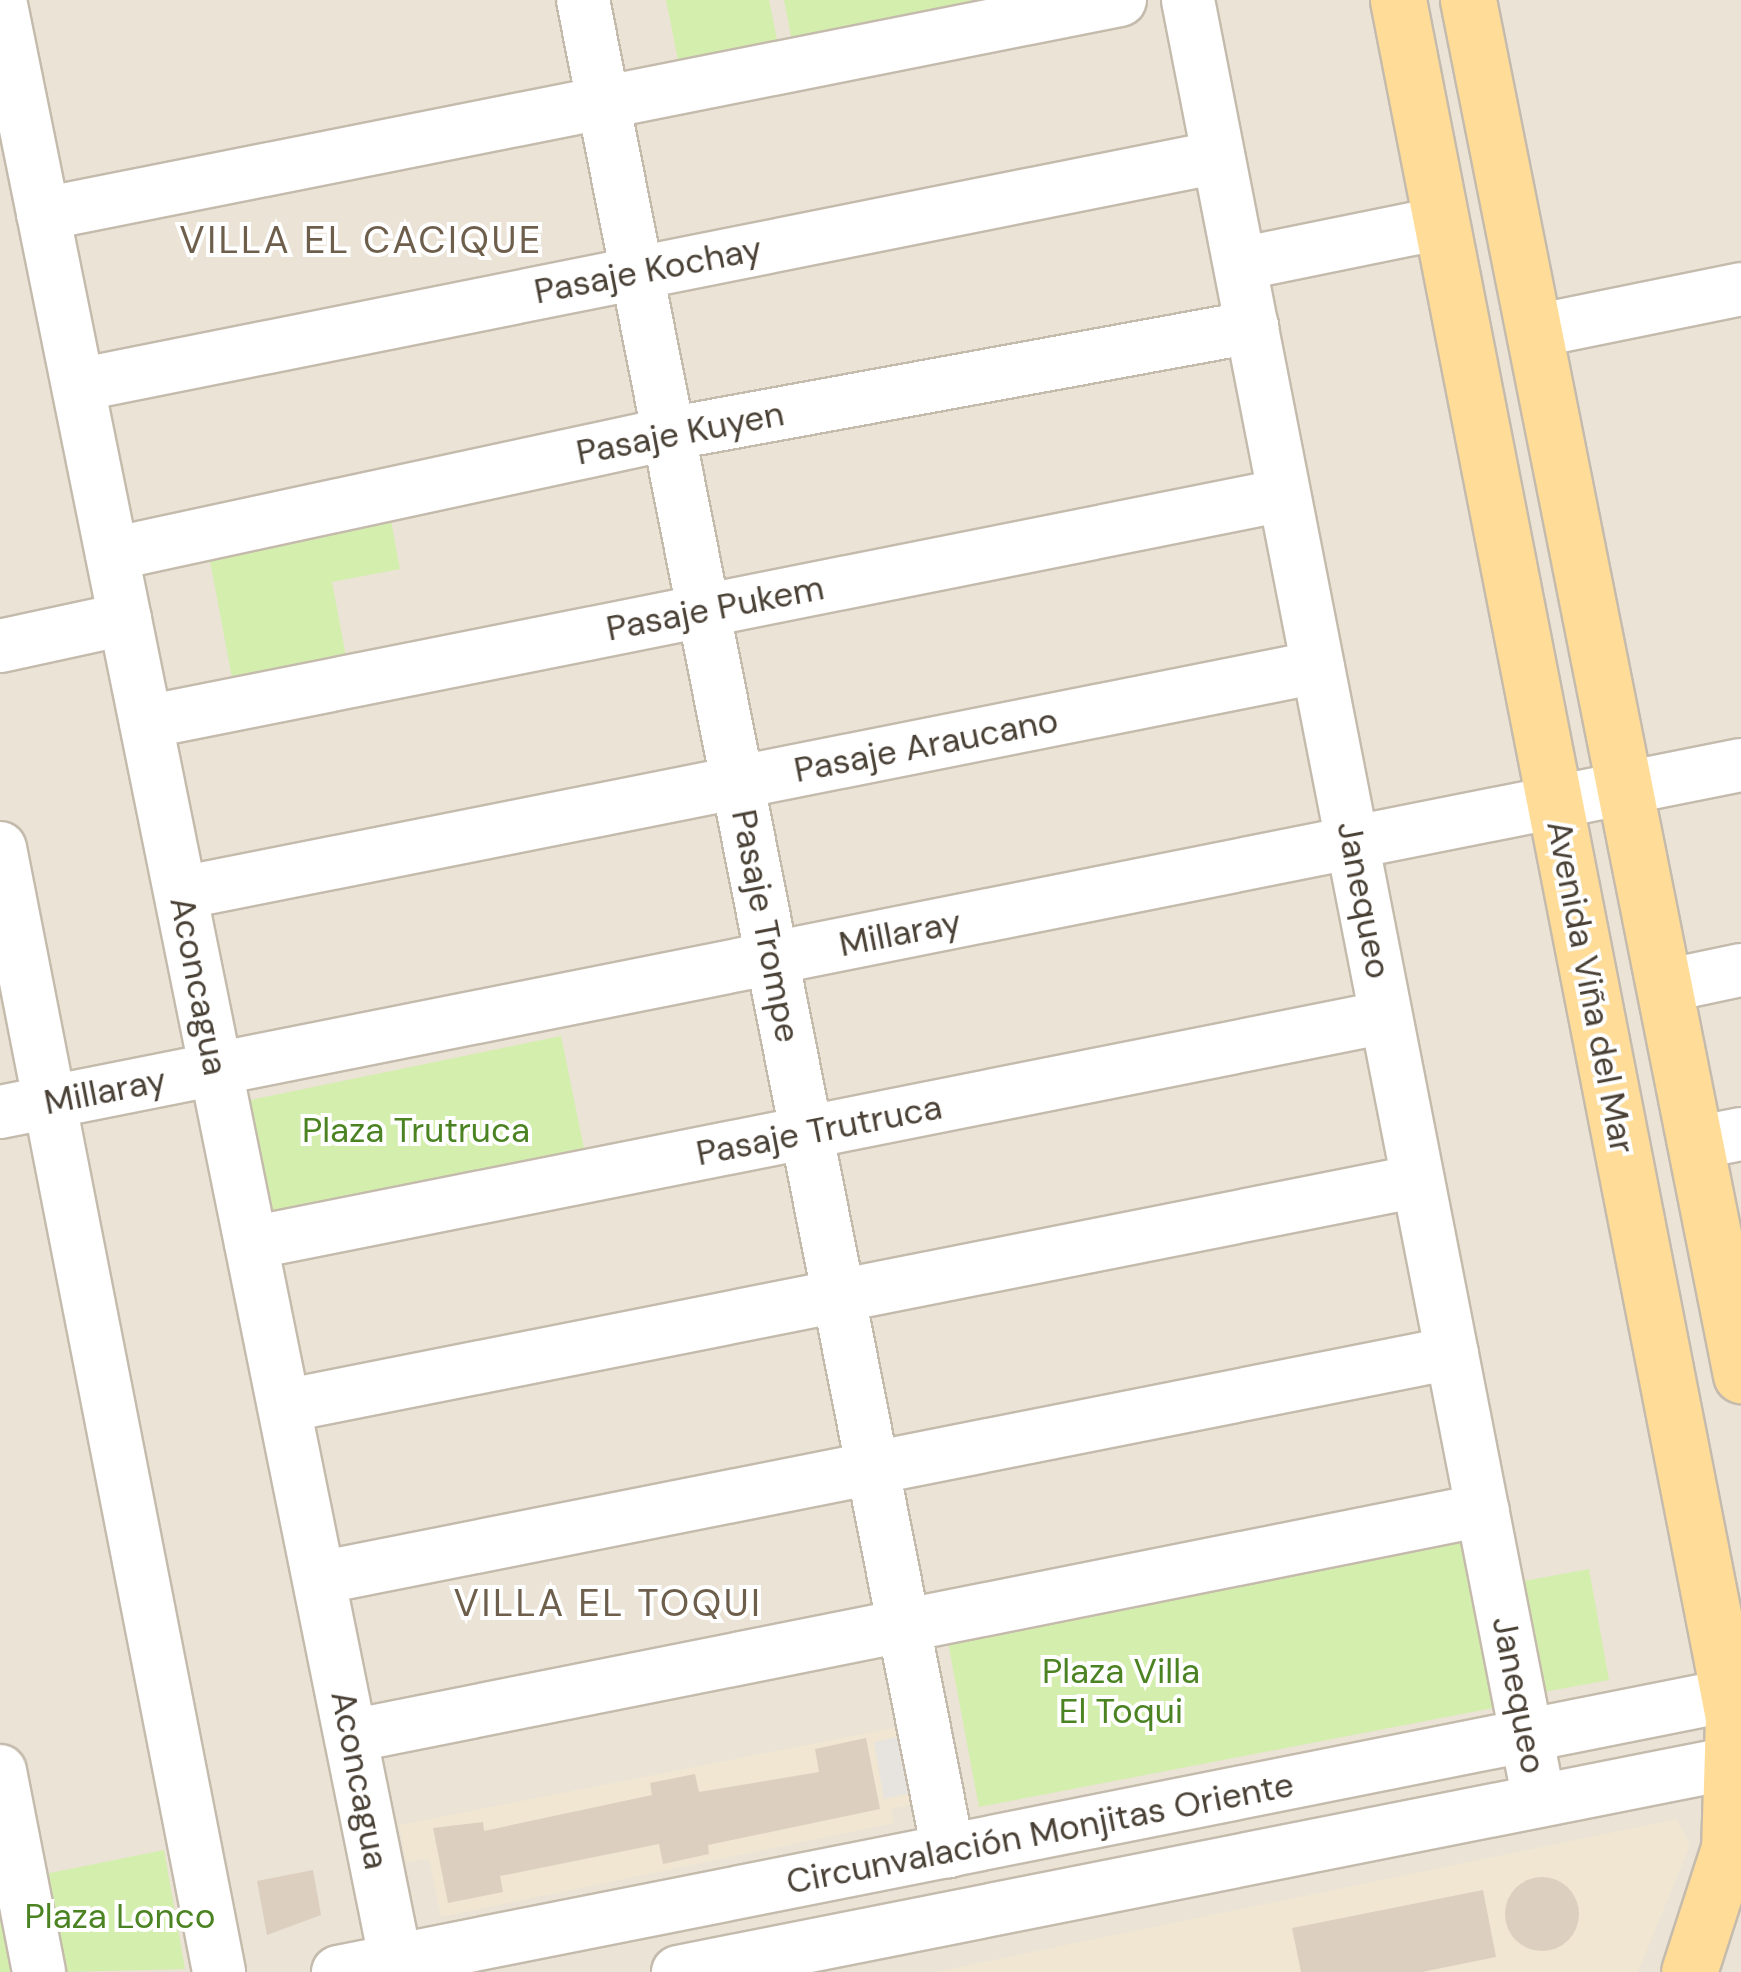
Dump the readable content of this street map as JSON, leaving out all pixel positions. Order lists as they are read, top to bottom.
{
  "streets": {
    "main road": ["Avenida Viña del Mar"],
    "street": [
      "Pasaje Kochay",
      "Pasaje Kuyen",
      "Pasaje Pukem",
      "Pasaje Araucano",
      "Janequeo",
      "Pasaje Trompe",
      "Millaray",
      "Aconcagua",
      "Pasaje Trutruca",
      "Circunvalación Monjitas Oriente"
    ]
  },
  "crossings": [
    ["Pasaje Kochay", "Janequeo"],
    ["Pasaje Kochay", "Pasaje Trompe"],
    ["Pasaje Kochay", "Aconcagua"],
    ["Pasaje Kuyen", "Janequeo"],
    ["Pasaje Kuyen", "Pasaje Trompe"],
    ["Pasaje Kuyen", "Aconcagua"],
    ["Pasaje Pukem", "Janequeo"],
    ["Pasaje Pukem", "Pasaje Trompe"],
    ["Pasaje Pukem", "Aconcagua"],
    ["Pasaje Araucano", "Janequeo"],
    ["Pasaje Araucano", "Pasaje Trompe"],
    ["Pasaje Araucano", "Aconcagua"],
    ["Janequeo", "Millaray"],
    ["Janequeo", "Pasaje Trutruca"],
    ["Janequeo", "Circunvalación Monjitas Oriente"],
    ["Pasaje Trompe", "Millaray"],
    ["Pasaje Trompe", "Pasaje Trutruca"],
    ["Pasaje Trompe", "Circunvalación Monjitas Oriente"],
    ["Millaray", "Aconcagua"],
    ["Millaray", "Avenida Viña del Mar"],
    ["Aconcagua", "Pasaje Trutruca"],
    ["Aconcagua", "Circunvalación Monjitas Oriente"],
    ["Avenida Viña del Mar", "Circunvalación Monjitas Oriente"]
  ],
  "districts": ["VILLA EL CACIQUE", "VILLA EL TOQUI"],
  "parks": ["Plaza Trutruca", "Plaza Villa El Toqui", "Plaza Lonco"]
}
